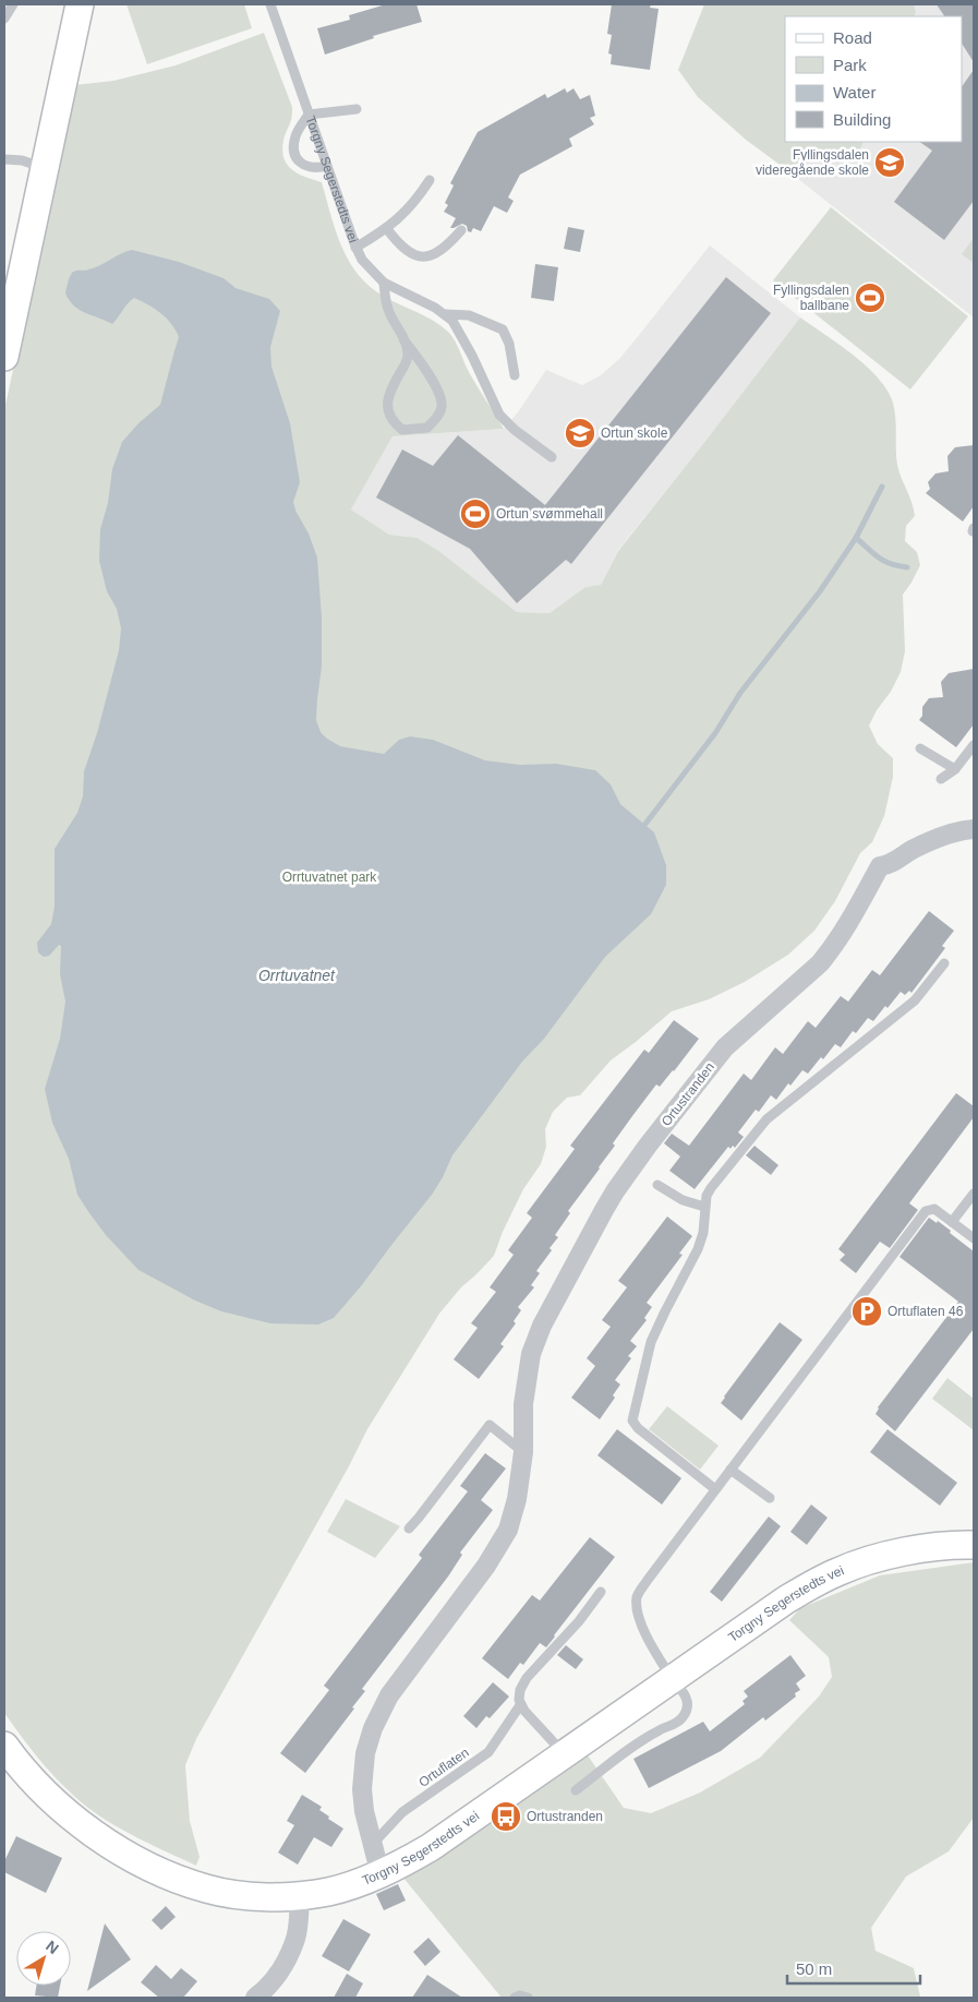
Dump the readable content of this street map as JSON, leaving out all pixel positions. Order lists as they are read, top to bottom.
{
  "streets": {
    "main road": ["Torgny Segerstedts vei"],
    "street": ["Ortustranden"],
    "lane": ["Ortuflaten"]
  },
  "crossings": [
    ["Torgny Segerstedts vei", "Ortustranden"],
    ["Ortustranden", "Ortuflaten"]
  ],
  "water": ["Orrtuvatnet"],
  "parks": ["Orrtuvatnet park"],
  "places": {
    "school or university": ["Fyllingsdalen videregående skole", "Ortun skole"],
    "sports": ["Fyllingsdalen ballbane", "Ortun svømmehall"],
    "parking": ["Ortuflaten 46"],
    "bus stop": ["Ortustranden"]
  },
  "legend": [
    "Road",
    "Park",
    "Water",
    "Building"
  ],
  "scale_bar": "50 m",
  "north": "top right"
}
